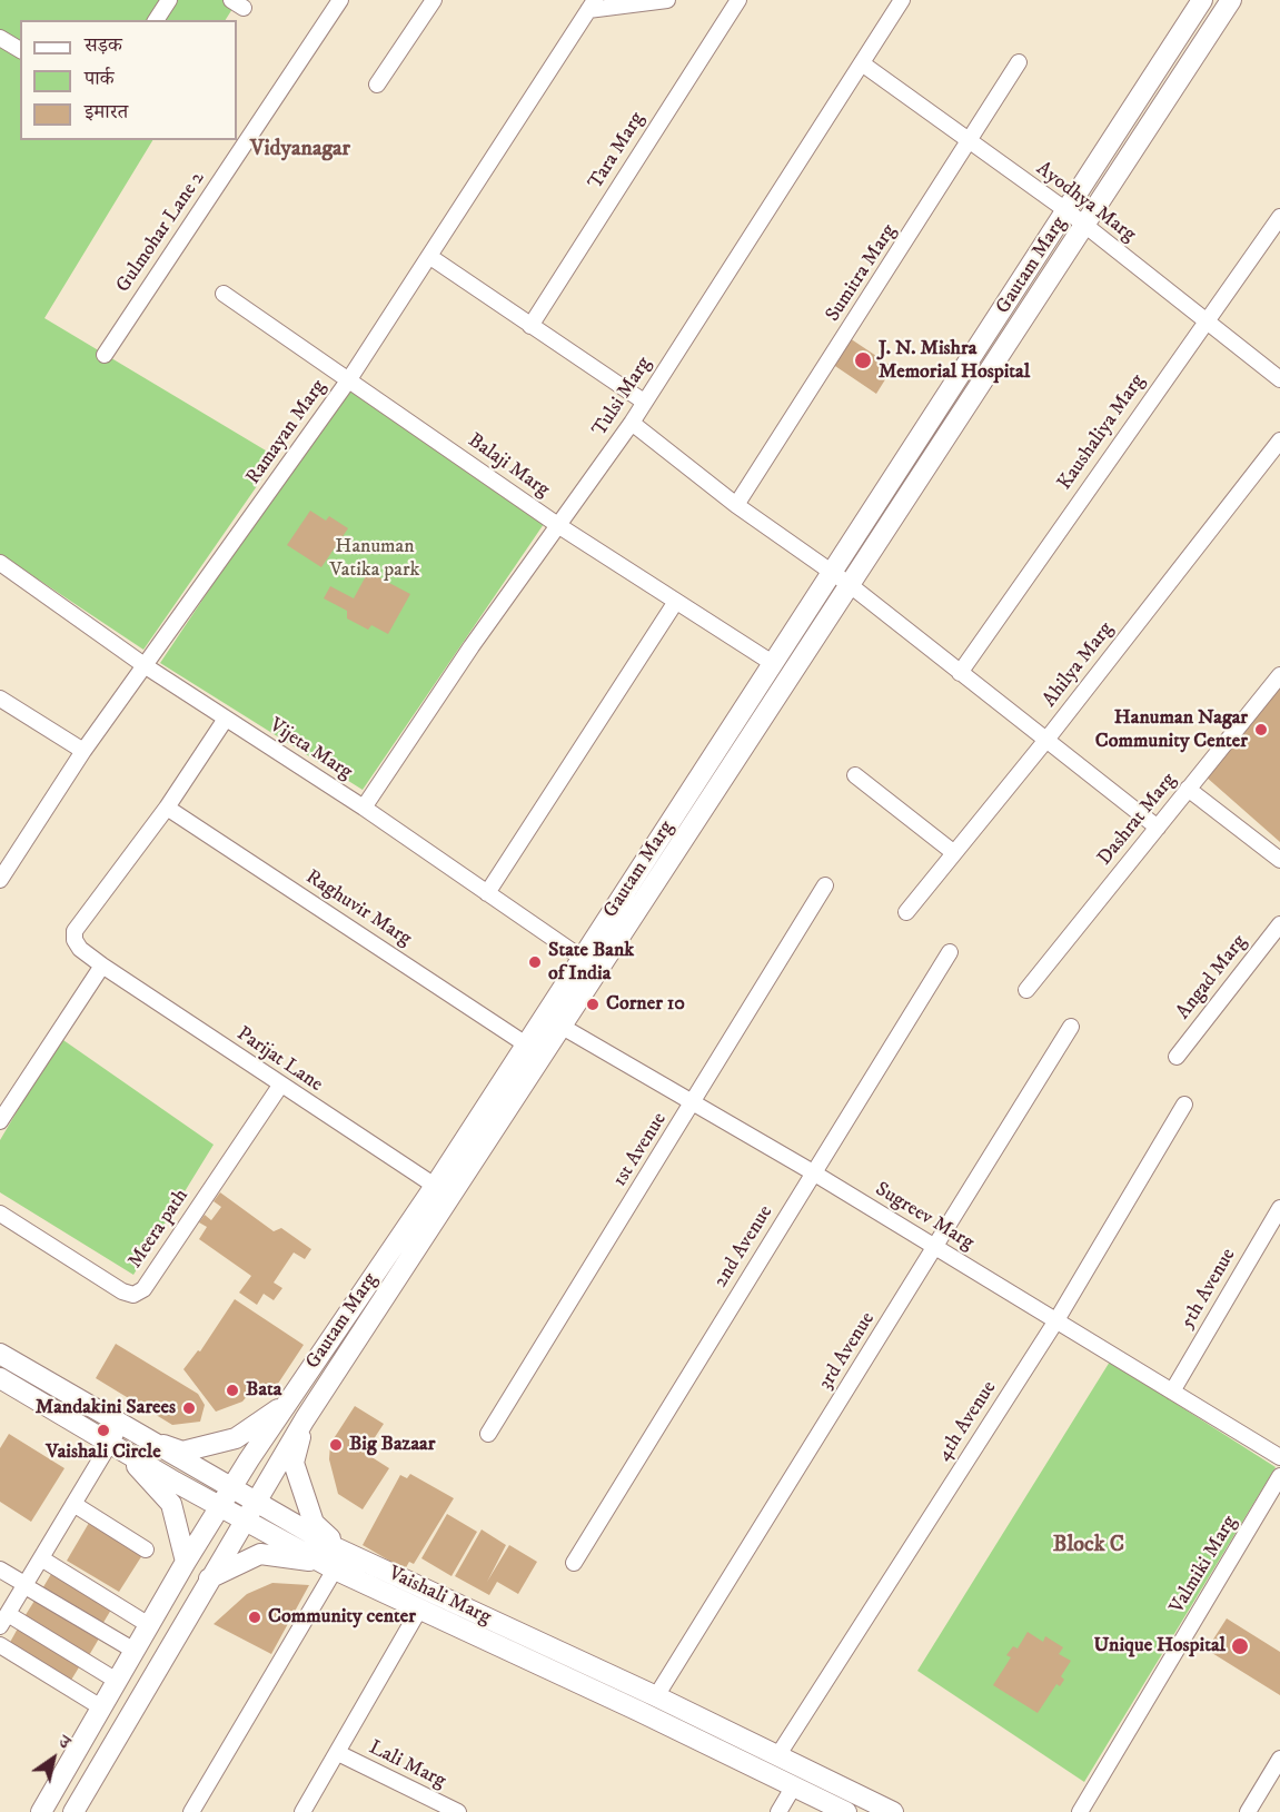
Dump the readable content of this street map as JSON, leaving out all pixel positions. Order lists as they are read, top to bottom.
{
  "streets": {
    "street": [
      "Tara Marg",
      "Ayodhya Marg",
      "Gulmohar Lane 2",
      "Gautam Marg",
      "Sumitra Marg",
      "Tulsi Marg",
      "Ramayan Marg",
      "Kaushaliya Marg",
      "Balaji Marg",
      "Ahilya Marg",
      "Vijeta Marg",
      "Dashrat Marg",
      "Raghuvir Marg",
      "Angad Marg",
      "Parijat Lane",
      "1st Avenue",
      "Sugreev Marg",
      "Meera path",
      "2nd Avenue",
      "5th Avenue",
      "3rd Avenue",
      "4th Avenue",
      "Valmiki Marg",
      "Vaishali Marg",
      "Lali Marg"
    ]
  },
  "crossings": [
    ["Ayodhya Marg", "Gautam Marg"],
    ["Ayodhya Marg", "Sumitra Marg"],
    ["Ayodhya Marg", "Tulsi Marg"],
    ["Ayodhya Marg", "Kaushaliya Marg"],
    ["Gautam Marg", "Balaji Marg"],
    ["Gautam Marg", "Vijeta Marg"],
    ["Gautam Marg", "Raghuvir Marg"],
    ["Gautam Marg", "Parijat Lane"],
    ["Gautam Marg", "Sugreev Marg"],
    ["Gautam Marg", "Vaishali Marg"],
    ["Tulsi Marg", "Balaji Marg"],
    ["Tulsi Marg", "Vijeta Marg"],
    ["Ramayan Marg", "Balaji Marg"],
    ["Ramayan Marg", "Vijeta Marg"],
    ["Raghuvir Marg", "Parijat Lane"],
    ["Parijat Lane", "Meera path"],
    ["1st Avenue", "Sugreev Marg"],
    ["Sugreev Marg", "2nd Avenue"],
    ["Sugreev Marg", "5th Avenue"],
    ["Sugreev Marg", "3rd Avenue"],
    ["Sugreev Marg", "4th Avenue"],
    ["3rd Avenue", "Vaishali Marg"],
    ["4th Avenue", "Vaishali Marg"]
  ],
  "districts": ["Vidyanagar", "Block C"],
  "parks": ["Hanuman Vatika park"],
  "places": [
    "J. N. Mishra Memorial Hospital",
    "Hanuman Nagar Community Center",
    "State Bank of India",
    "Corner 10",
    "Bata",
    "Mandakini Sarees",
    "Vaishali Circle",
    "Big Bazaar",
    "Community center",
    "Unique Hospital"
  ],
  "legend": ["सड़क", "पार्क", "इमारत"],
  "north": "top right"
}
